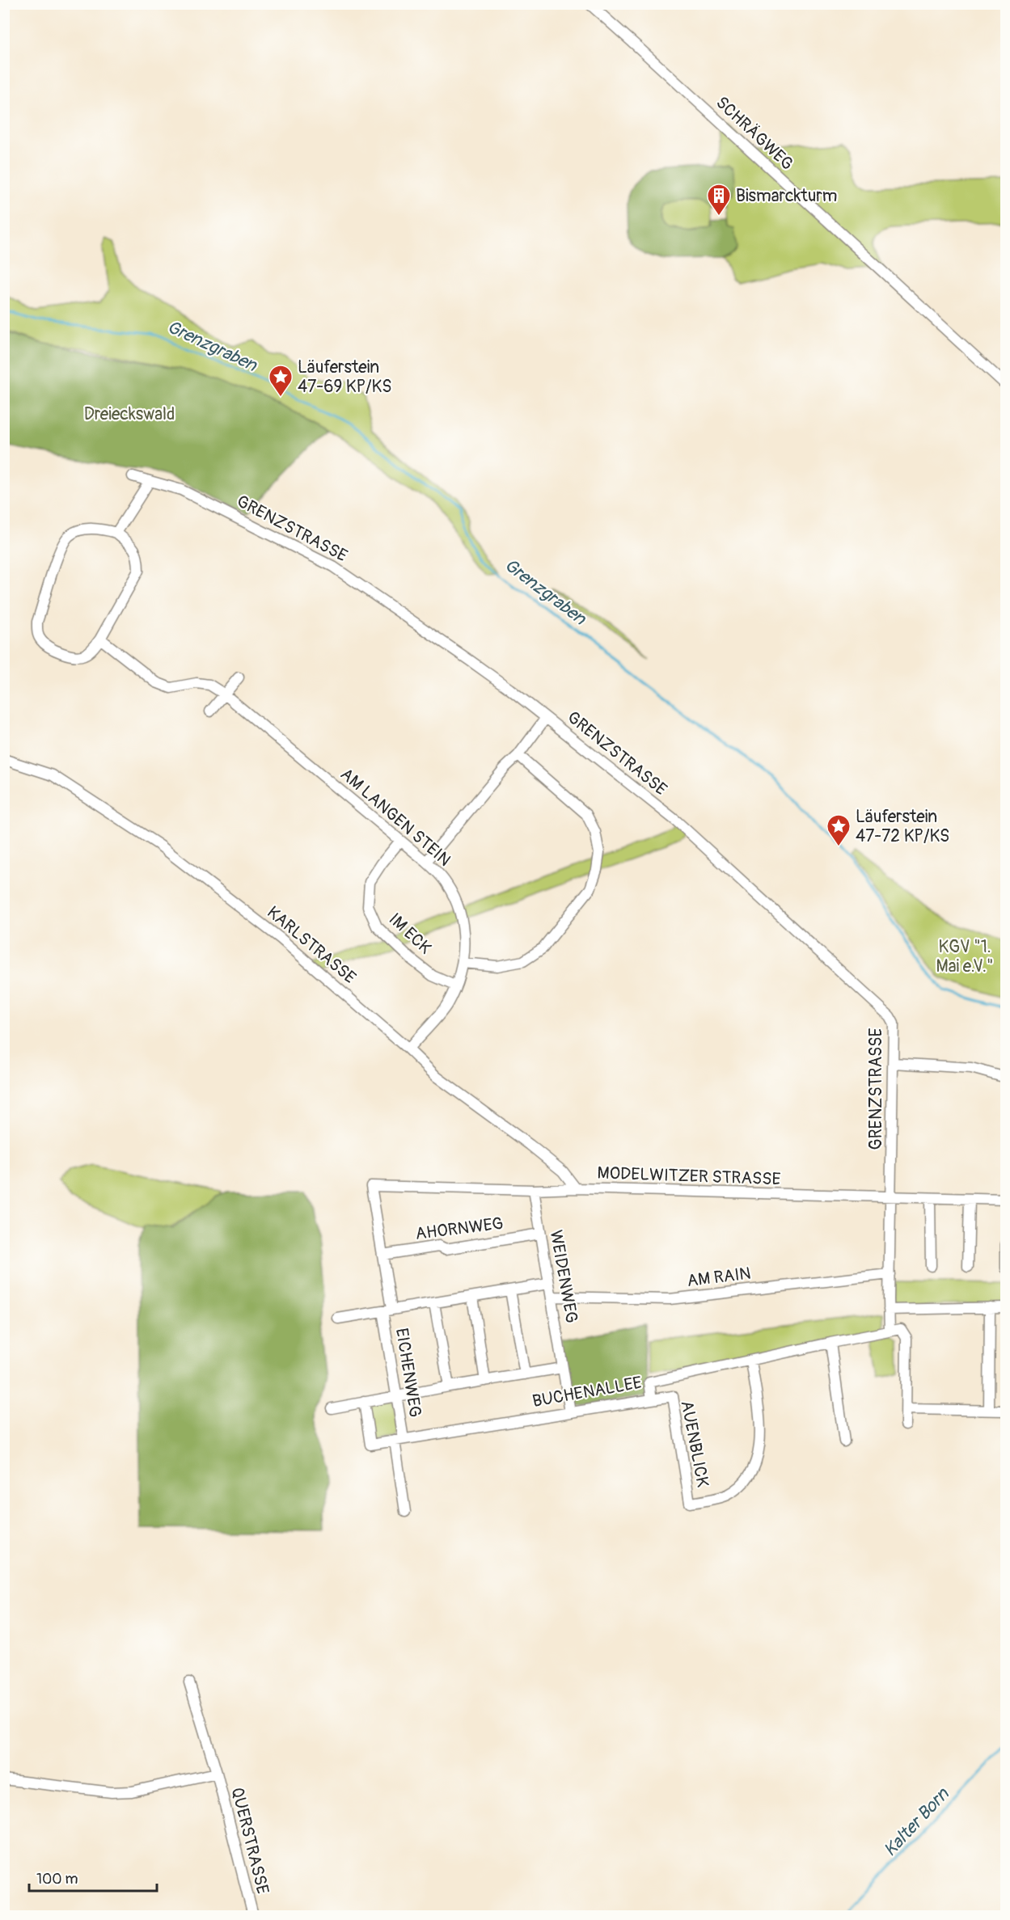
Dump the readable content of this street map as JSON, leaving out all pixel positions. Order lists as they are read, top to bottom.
{
  "streets": {
    "street": [
      "SCHRÄGWEG",
      "GRENZSTRASSE",
      "AM LANGEN STEIN",
      "IM ECK",
      "KARLSTRASSE",
      "MODELWITZER STRASSE",
      "AHORNWEG",
      "WEIDENWEG",
      "AM RAIN",
      "EICHENWEG",
      "BUCHENALLEE",
      "AUENBLICK",
      "QUERSTRASSE"
    ]
  },
  "crossings": [
    ["GRENZSTRASSE", "MODELWITZER STRASSE"],
    ["GRENZSTRASSE", "AM RAIN"],
    ["GRENZSTRASSE", "BUCHENALLEE"],
    ["AM LANGEN STEIN", "IM ECK"],
    ["AM LANGEN STEIN", "KARLSTRASSE"],
    ["KARLSTRASSE", "MODELWITZER STRASSE"],
    ["MODELWITZER STRASSE", "WEIDENWEG"],
    ["MODELWITZER STRASSE", "EICHENWEG"],
    ["AHORNWEG", "WEIDENWEG"],
    ["AHORNWEG", "EICHENWEG"],
    ["WEIDENWEG", "AM RAIN"],
    ["WEIDENWEG", "BUCHENALLEE"],
    ["EICHENWEG", "BUCHENALLEE"],
    ["BUCHENALLEE", "AUENBLICK"]
  ],
  "water": ["Grenzgraben", "Kalter Born"],
  "parks": ["Dreieckswald", "KGV \"1. Mai e.V.\""],
  "places": {
    "building": ["Bismarckturm"],
    "place": ["Läuferstein 47-69 KP/KS", "Läuferstein 47-72 KP/KS"]
  },
  "scale_bar": "100 m"
}
